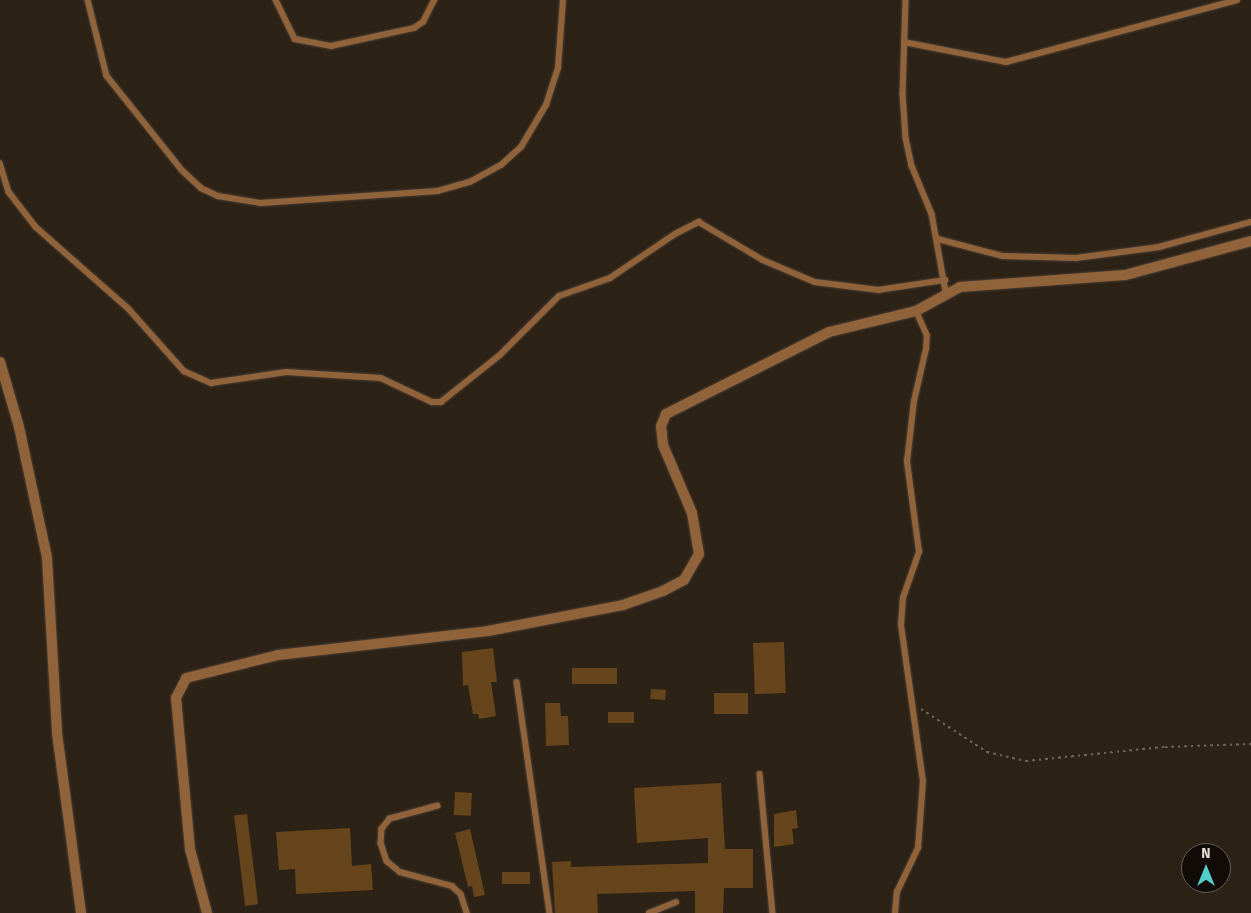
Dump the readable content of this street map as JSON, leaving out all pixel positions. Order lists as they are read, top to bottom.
{
  "north": "top"
}
